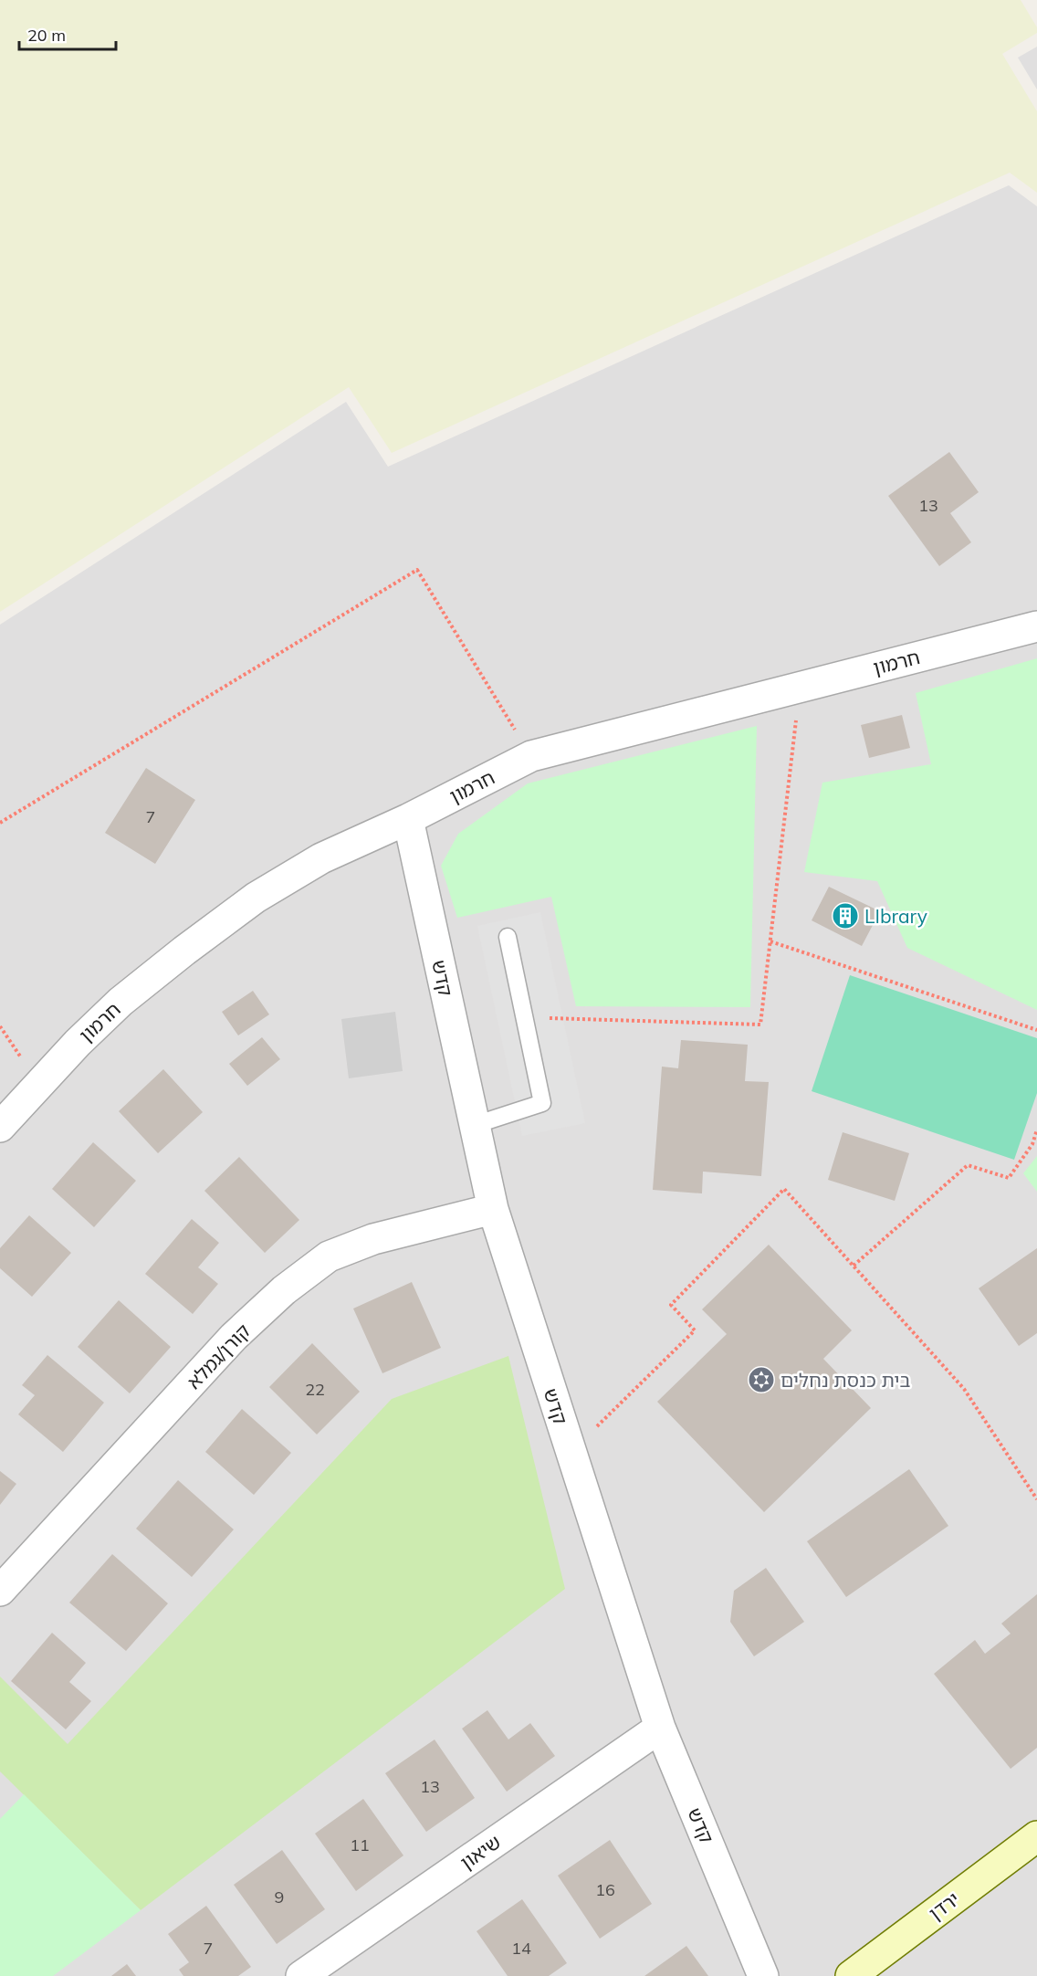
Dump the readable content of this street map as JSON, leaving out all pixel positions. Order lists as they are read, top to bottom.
{
  "streets": {
    "street": [
      "חרמון",
      "קדש",
      "קורן/גמלא",
      "שיאון",
      "ירדן"
    ]
  },
  "crossings": [
    ["חרמון", "קדש"],
    ["קדש", "קורן/גמלא"],
    ["קדש", "שיאון"]
  ],
  "places": {
    "building": ["LIbrary"],
    "synagogue": ["בית כנסת נחלים"]
  },
  "house_numbers": [
    "13",
    "7",
    "22",
    "13",
    "11",
    "16",
    "9",
    "7",
    "14"
  ],
  "scale_bar": "20 m"
}
